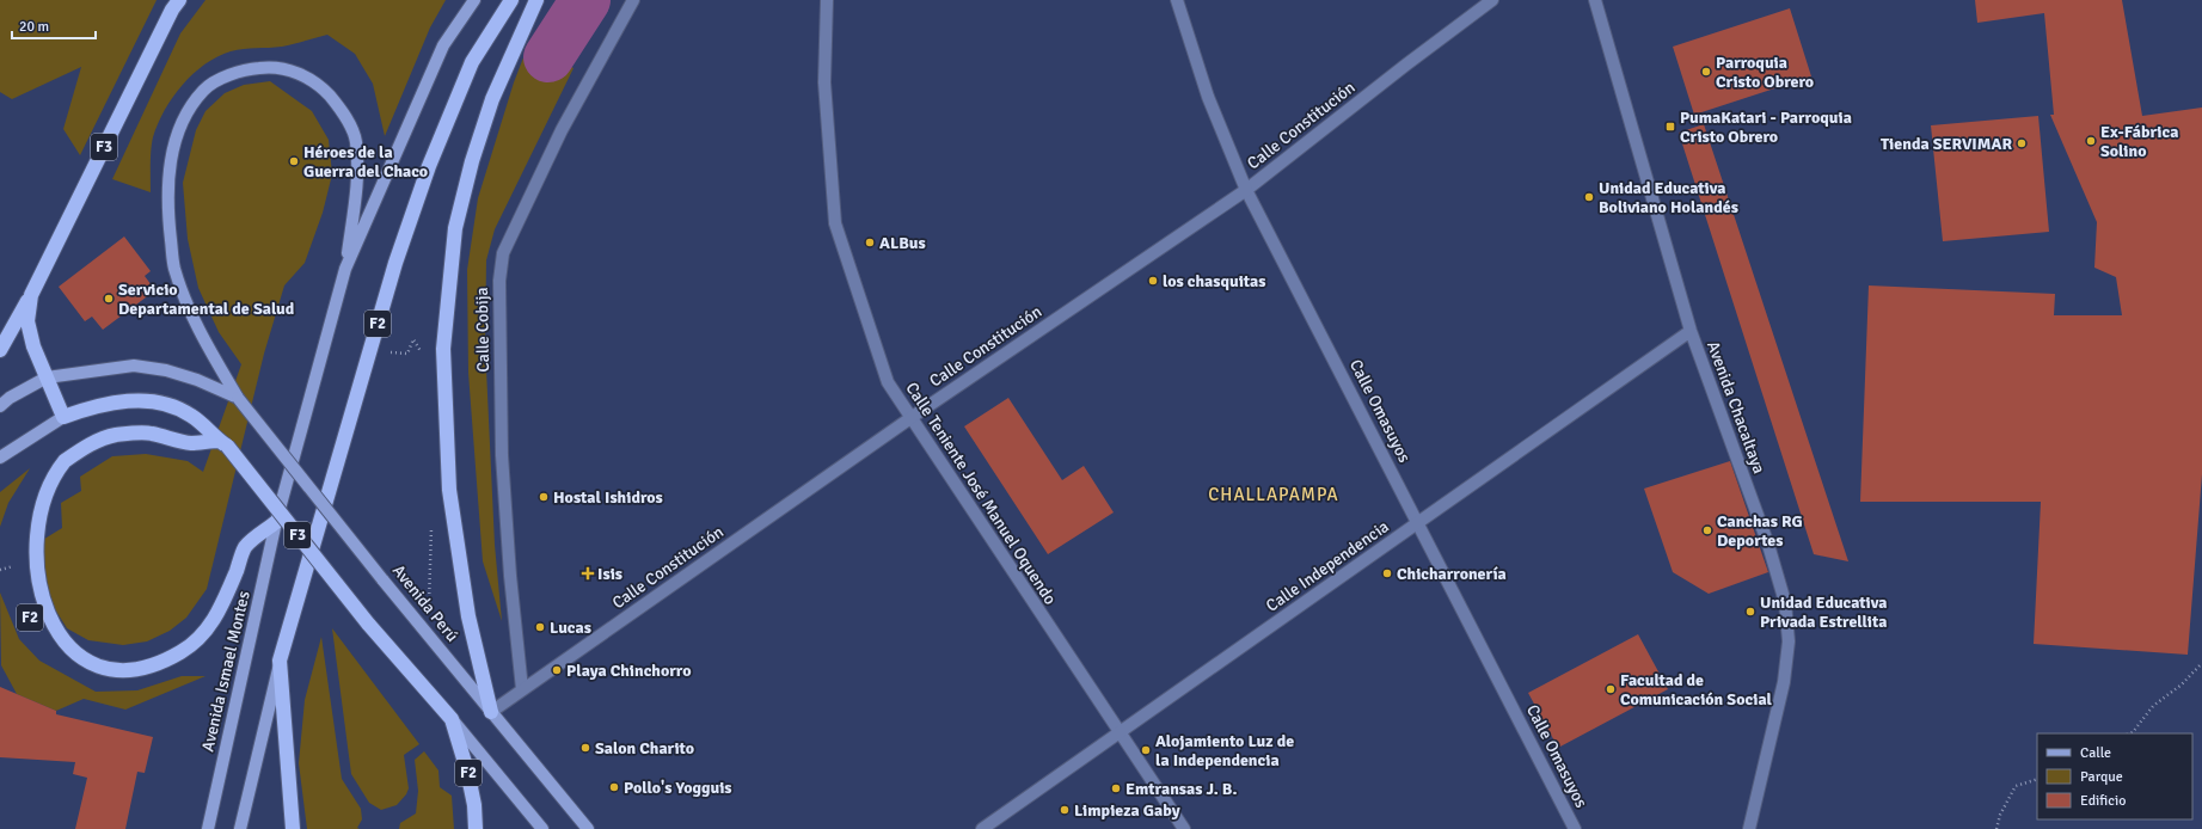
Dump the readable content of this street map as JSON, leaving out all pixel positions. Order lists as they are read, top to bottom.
{
  "streets": {
    "highway": ["F3", "F2"],
    "main road": ["Avenida Perú", "Avenida Ismael Montes"],
    "street": [
      "Calle Constitución",
      "Calle Cobija",
      "Avenida Chacaltaya",
      "Calle Omasuyos",
      "Calle Teniente José Manuel Oquendo",
      "Calle Independencia"
    ]
  },
  "crossings": [
    ["Calle Constitución", "Calle Cobija"],
    ["Calle Constitución", "Calle Omasuyos"],
    ["Calle Constitución", "Calle Teniente José Manuel Oquendo"],
    ["Calle Constitución", "Avenida Perú"],
    ["F3", "F2"],
    ["F2", "Avenida Ismael Montes"],
    ["Avenida Chacaltaya", "Calle Independencia"],
    ["Calle Omasuyos", "Calle Independencia"],
    ["Calle Teniente José Manuel Oquendo", "Calle Independencia"],
    ["Avenida Perú", "Avenida Ismael Montes"]
  ],
  "districts": ["CHALLAPAMPA"],
  "places": {
    "other": [
      "Parroquia Cristo Obrero",
      "Ex-Fábrica Solino",
      "Tienda SERVIMAR",
      "Héroes de la Guerra del Chaco",
      "Unidad Educativa Boliviano Holandés",
      "ALBus",
      "los chasquitas",
      "Servicio Departamental de Salud",
      "Hostal Ishidros",
      "Canchas RG Deportes",
      "Chicharronería",
      "Unidad Educativa Privada Estrellita",
      "Lucas",
      "Playa Chinchorro",
      "Facultad de Comunicación Social",
      "Salon Charito",
      "Alojamiento Luz de la Independencia",
      "Pollo's Yogguis",
      "Emtransas J. B.",
      "Limpieza Gaby"
    ],
    "transit": ["PumaKatari - Parroquia Cristo Obrero"],
    "health": ["Isis"]
  },
  "legend": ["Calle", "Parque", "Edificio"],
  "scale_bar": "20 m"
}
